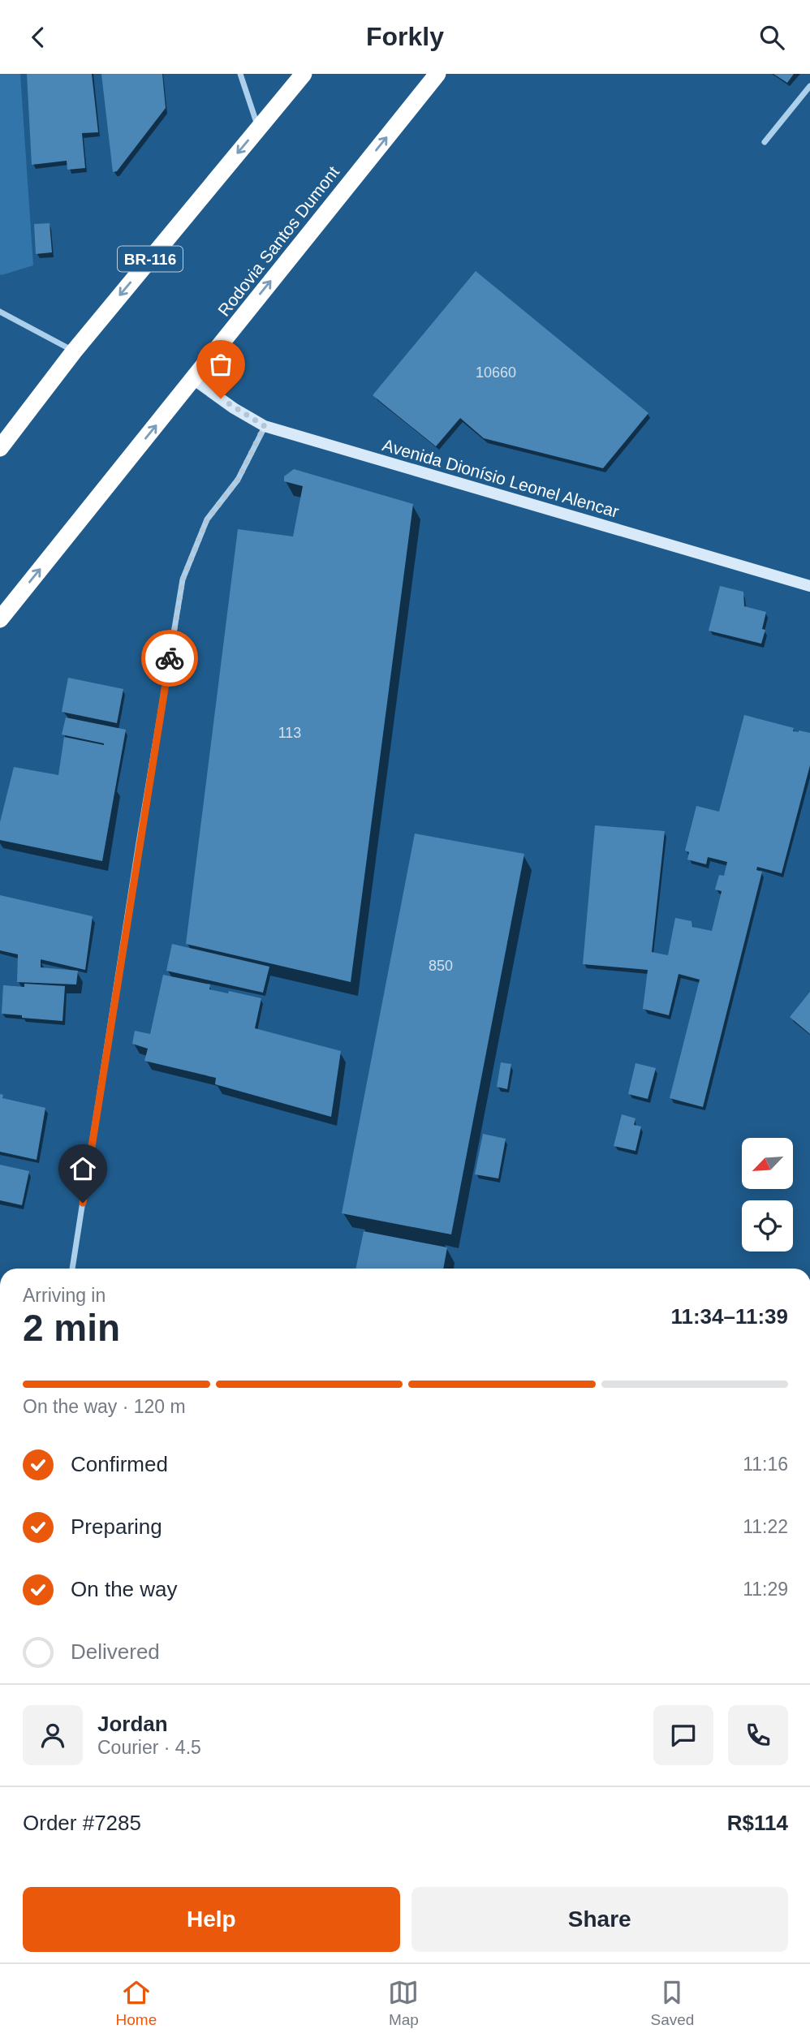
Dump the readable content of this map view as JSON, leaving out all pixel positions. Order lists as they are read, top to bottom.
{
  "streets": {
    "highway": ["Rodovia Santos Dumont", "BR-116"],
    "main road": ["Avenida Dionísio Leonel Alencar"]
  },
  "crossings": [
    ["Rodovia Santos Dumont", "Avenida Dionísio Leonel Alencar"]
  ],
  "house_numbers": ["10660", "113", "850"],
  "north": "bottom left",
  "page": {
    "header": "Forkly",
    "heading": ["2 min", "Arriving in", "11:34–11:39"],
    "panel": [
      "Jordan",
      "Courier · 4.5",
      "Order #7285",
      "R$114"
    ],
    "bar": "On the way · 120 m",
    "list": [
      ["Confirmed", "11:16"],
      ["Preparing", "11:22"],
      ["On the way", "11:29"],
      "Delivered"
    ],
    "buttons": ["Help", "Share"],
    "tabs": ["Home", "Map", "Saved"]
  }
}
